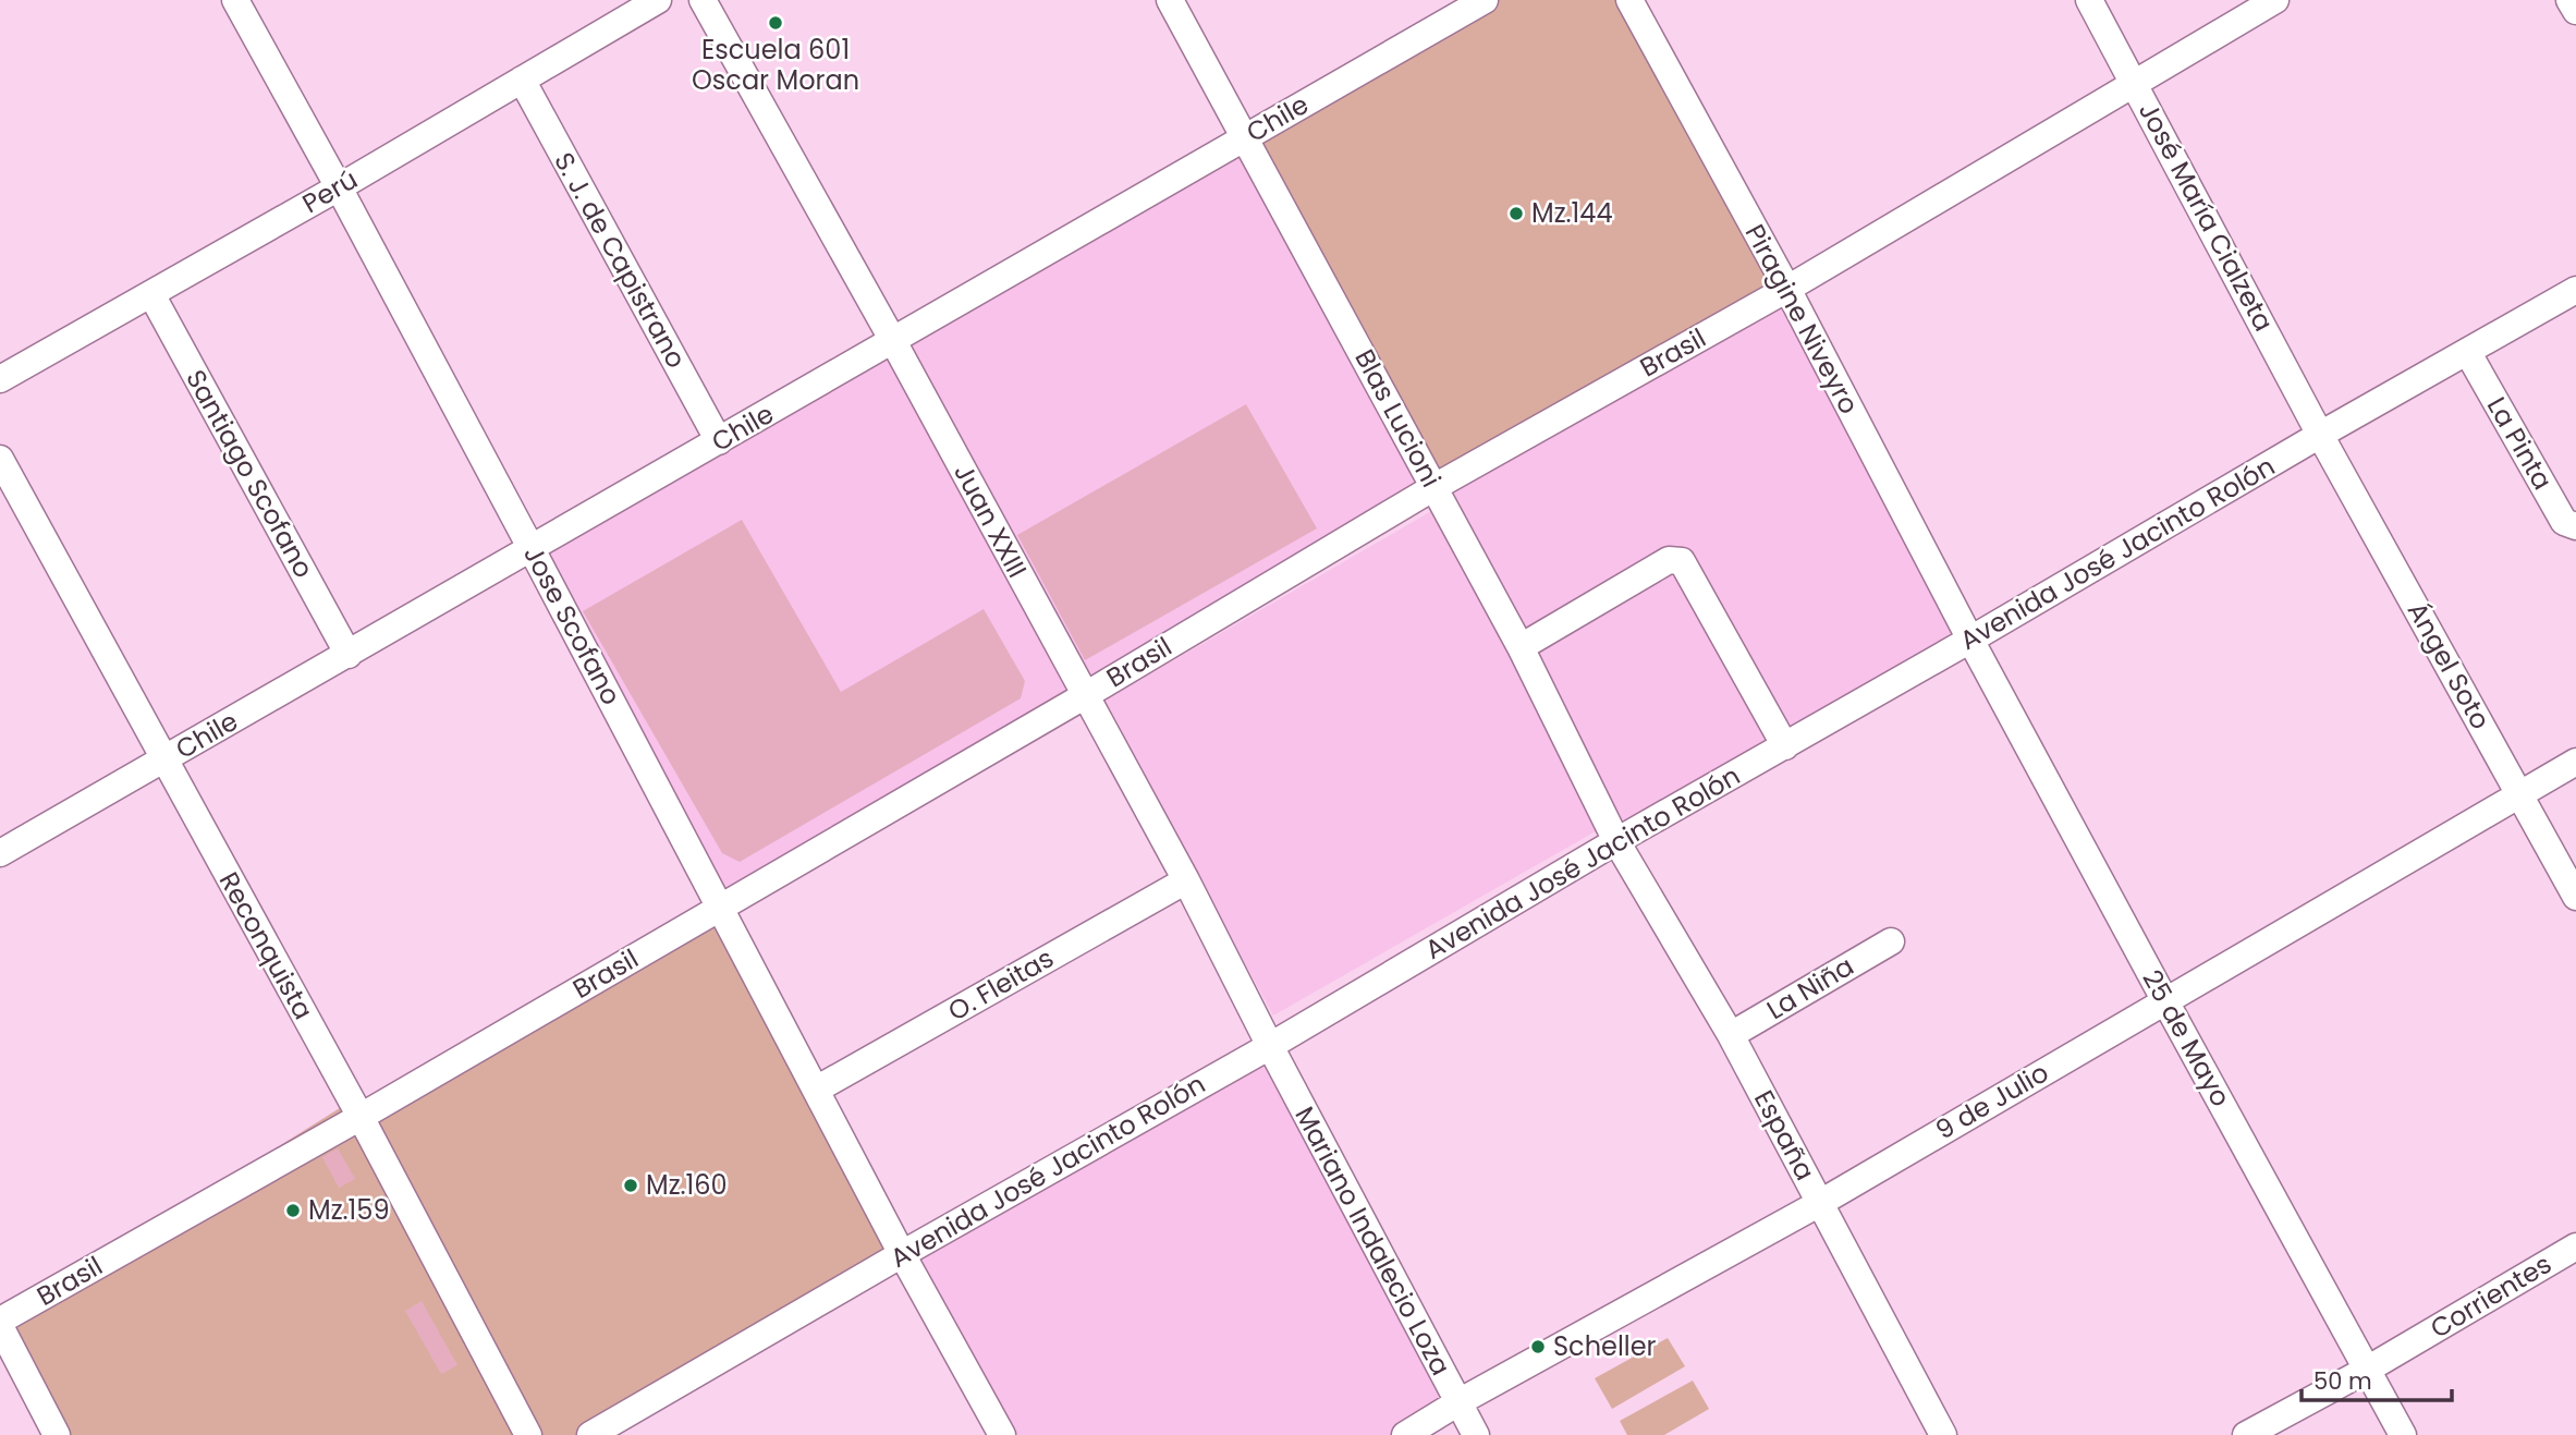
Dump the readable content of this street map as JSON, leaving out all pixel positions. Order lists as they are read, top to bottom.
{
  "streets": {
    "street": [
      "Chile",
      "Perú",
      "José María Cialzeta",
      "S. J. de Capistrano",
      "Piragine Niveyro",
      "Brasil",
      "Blas Lucioni",
      "La Pinta",
      "Santiago Scofano",
      "Juan XXIII",
      "Avenida José Jacinto Rolón",
      "Jose Scofano",
      "Ángel Soto",
      "Reconquista",
      "O. Fleitas",
      "La Niña",
      "25 de Mayo",
      "9 de Julio",
      "España",
      "Mariano Indalecio Loza",
      "Corrientes"
    ]
  },
  "crossings": [
    ["Chile", "S. J. de Capistrano"],
    ["Chile", "Blas Lucioni"],
    ["Chile", "Santiago Scofano"],
    ["Chile", "Juan XXIII"],
    ["Chile", "Jose Scofano"],
    ["Chile", "Reconquista"],
    ["Perú", "S. J. de Capistrano"],
    ["Perú", "Santiago Scofano"],
    ["Perú", "Jose Scofano"],
    ["José María Cialzeta", "Brasil"],
    ["José María Cialzeta", "Avenida José Jacinto Rolón"],
    ["José María Cialzeta", "Ángel Soto"],
    ["Piragine Niveyro", "Brasil"],
    ["Piragine Niveyro", "Avenida José Jacinto Rolón"],
    ["Piragine Niveyro", "25 de Mayo"],
    ["Brasil", "Blas Lucioni"],
    ["Brasil", "Juan XXIII"],
    ["Brasil", "Jose Scofano"],
    ["Brasil", "Reconquista"],
    ["Blas Lucioni", "Avenida José Jacinto Rolón"],
    ["Blas Lucioni", "España"],
    ["La Pinta", "Avenida José Jacinto Rolón"],
    ["Juan XXIII", "Avenida José Jacinto Rolón"],
    ["Juan XXIII", "O. Fleitas"],
    ["Juan XXIII", "Mariano Indalecio Loza"],
    ["Avenida José Jacinto Rolón", "Jose Scofano"],
    ["Avenida José Jacinto Rolón", "Ángel Soto"],
    ["Avenida José Jacinto Rolón", "25 de Mayo"],
    ["Avenida José Jacinto Rolón", "España"],
    ["Avenida José Jacinto Rolón", "Mariano Indalecio Loza"],
    ["Jose Scofano", "O. Fleitas"],
    ["Ángel Soto", "9 de Julio"],
    ["La Niña", "España"],
    ["25 de Mayo", "9 de Julio"],
    ["25 de Mayo", "Corrientes"],
    ["9 de Julio", "España"],
    ["9 de Julio", "Mariano Indalecio Loza"]
  ],
  "places": [
    "Escuela 601 Oscar Moran",
    "Mz.144",
    "Mz.160",
    "Mz.159",
    "Scheller"
  ],
  "scale_bar": "50 m"
}
